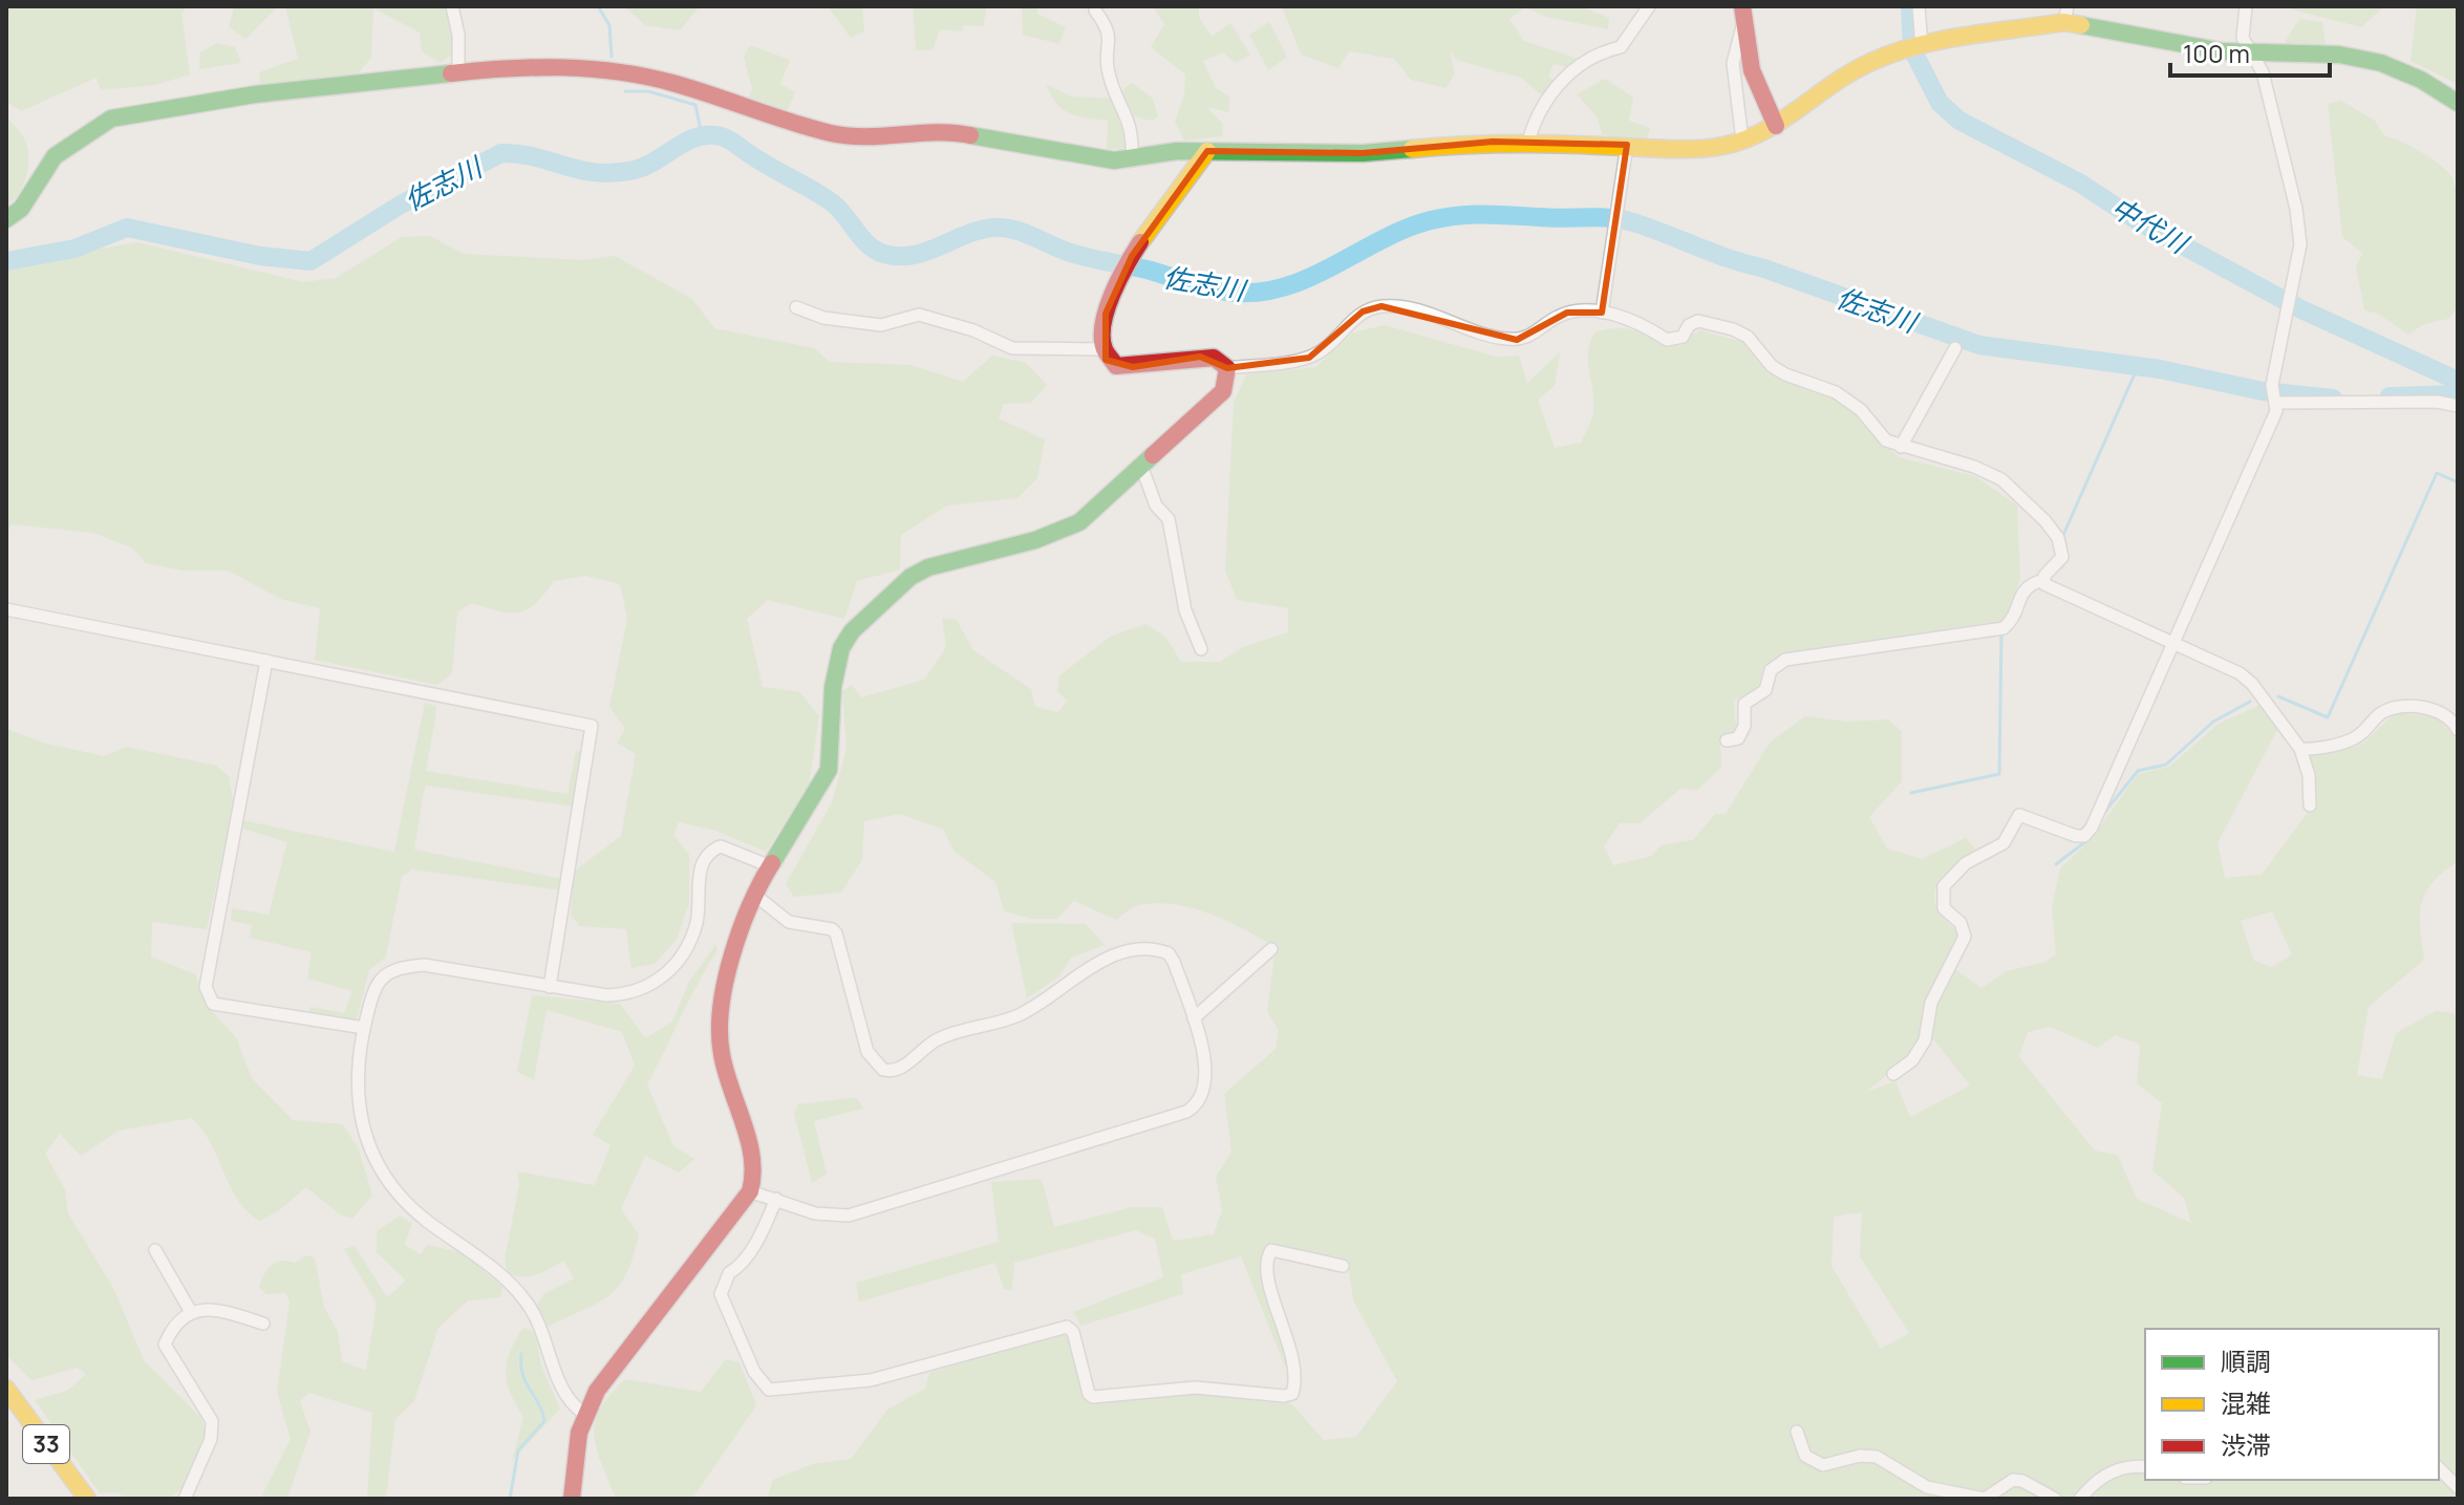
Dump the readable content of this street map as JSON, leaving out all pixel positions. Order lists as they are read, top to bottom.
{
  "streets": {
    "street": ["33"]
  },
  "water": ["佐志川", "中代川"],
  "legend": ["順調", "混雑", "渋滞"],
  "scale_bar": "100 m"
}
